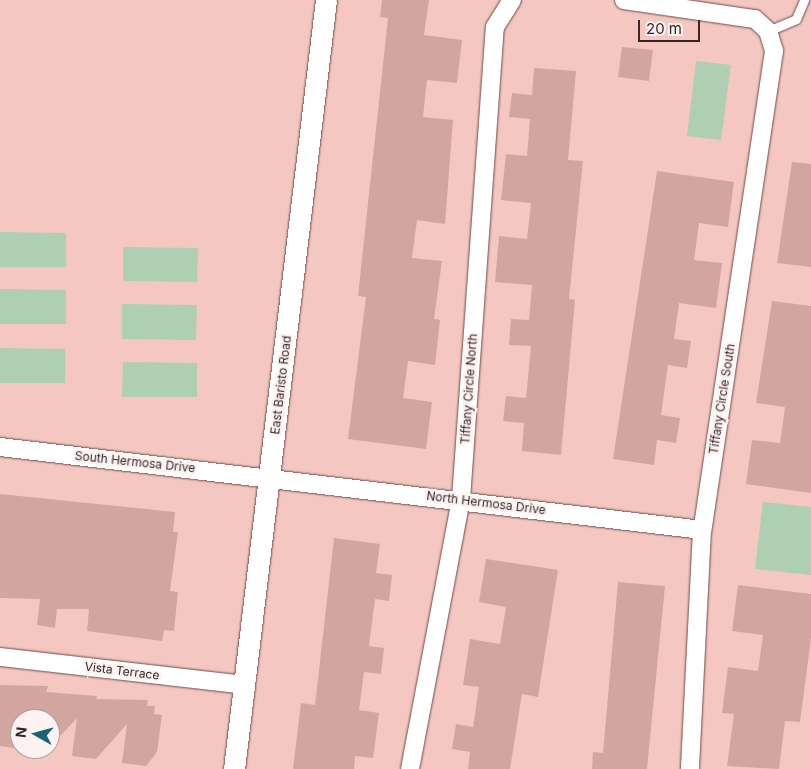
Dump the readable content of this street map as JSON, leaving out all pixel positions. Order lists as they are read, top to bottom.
{
  "streets": {
    "street": [
      "East Baristo Road",
      "Tiffany Circle North",
      "Tiffany Circle South",
      "South Hermosa Drive",
      "North Hermosa Drive",
      "Vista Terrace"
    ]
  },
  "crossings": [
    ["East Baristo Road", "South Hermosa Drive"],
    ["East Baristo Road", "North Hermosa Drive"],
    ["East Baristo Road", "Vista Terrace"],
    ["Tiffany Circle North", "North Hermosa Drive"],
    ["Tiffany Circle South", "North Hermosa Drive"],
    ["South Hermosa Drive", "North Hermosa Drive"]
  ],
  "scale_bar": "20 m",
  "north": "left"
}
